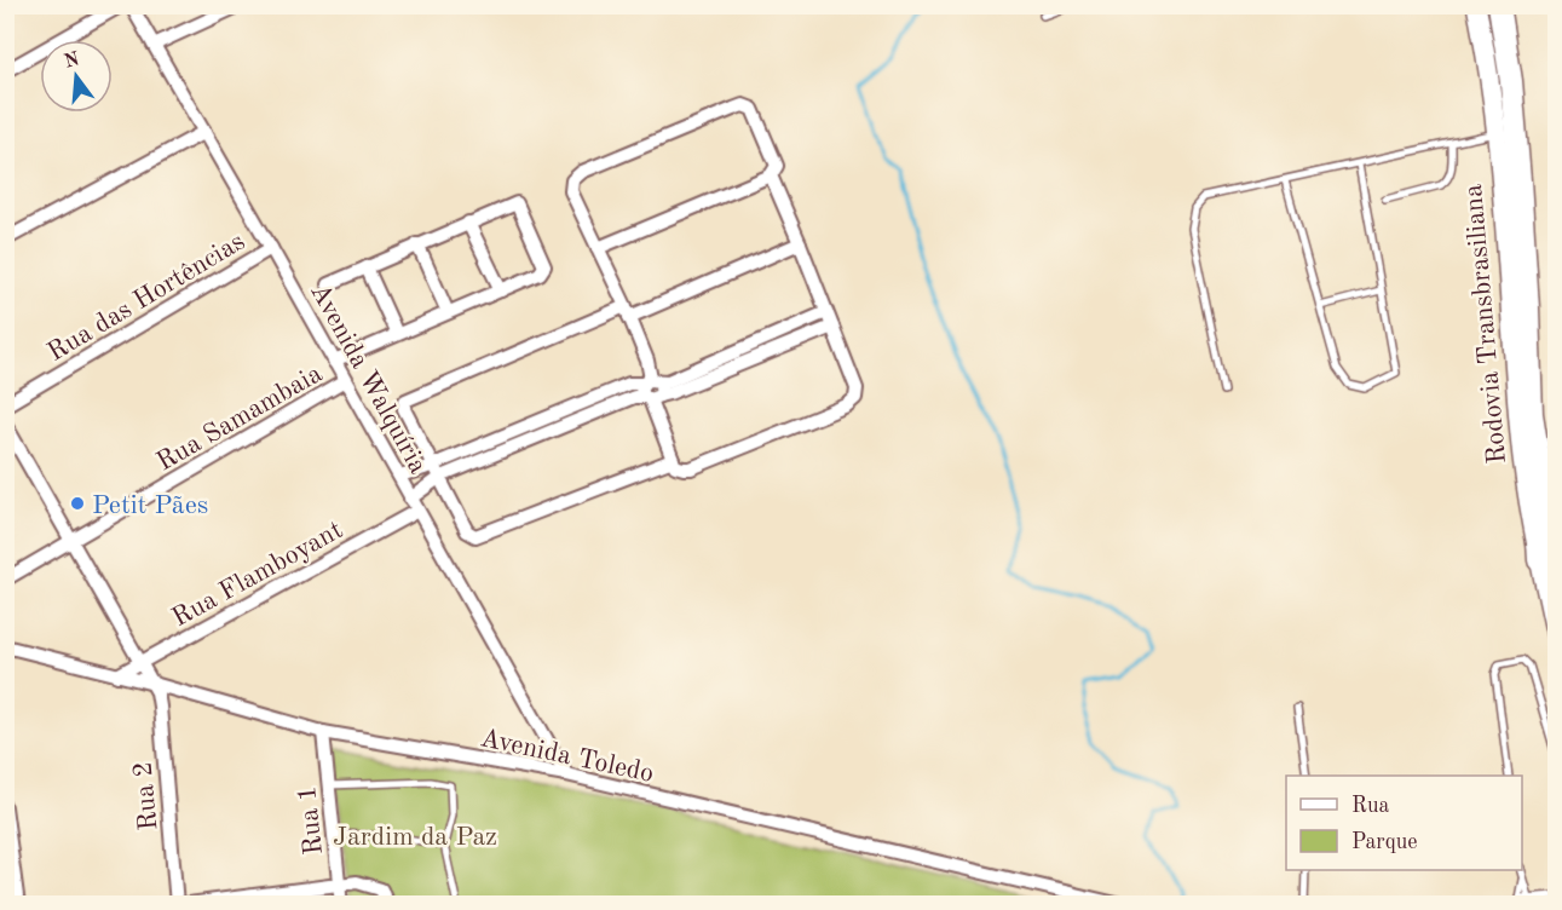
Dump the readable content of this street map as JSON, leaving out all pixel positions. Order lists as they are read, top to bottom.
{
  "streets": {
    "highway": ["Rodovia Transbrasiliana"],
    "street": [
      "Rua das Hortências",
      "Avenida Walquíria",
      "Rua Samambaia",
      "Rua Flamboyant",
      "Avenida Toledo",
      "Rua 2",
      "Rua 1"
    ]
  },
  "crossings": [
    ["Rua das Hortências", "Avenida Walquíria"],
    ["Avenida Walquíria", "Rua Samambaia"],
    ["Avenida Walquíria", "Rua Flamboyant"],
    ["Avenida Walquíria", "Avenida Toledo"],
    ["Rua Flamboyant", "Avenida Toledo"],
    ["Avenida Toledo", "Rua 2"],
    ["Avenida Toledo", "Rua 1"]
  ],
  "parks": ["Jardim da Paz"],
  "places": ["Petit Pães"],
  "legend": ["Rua", "Parque"],
  "north": "top"
}
